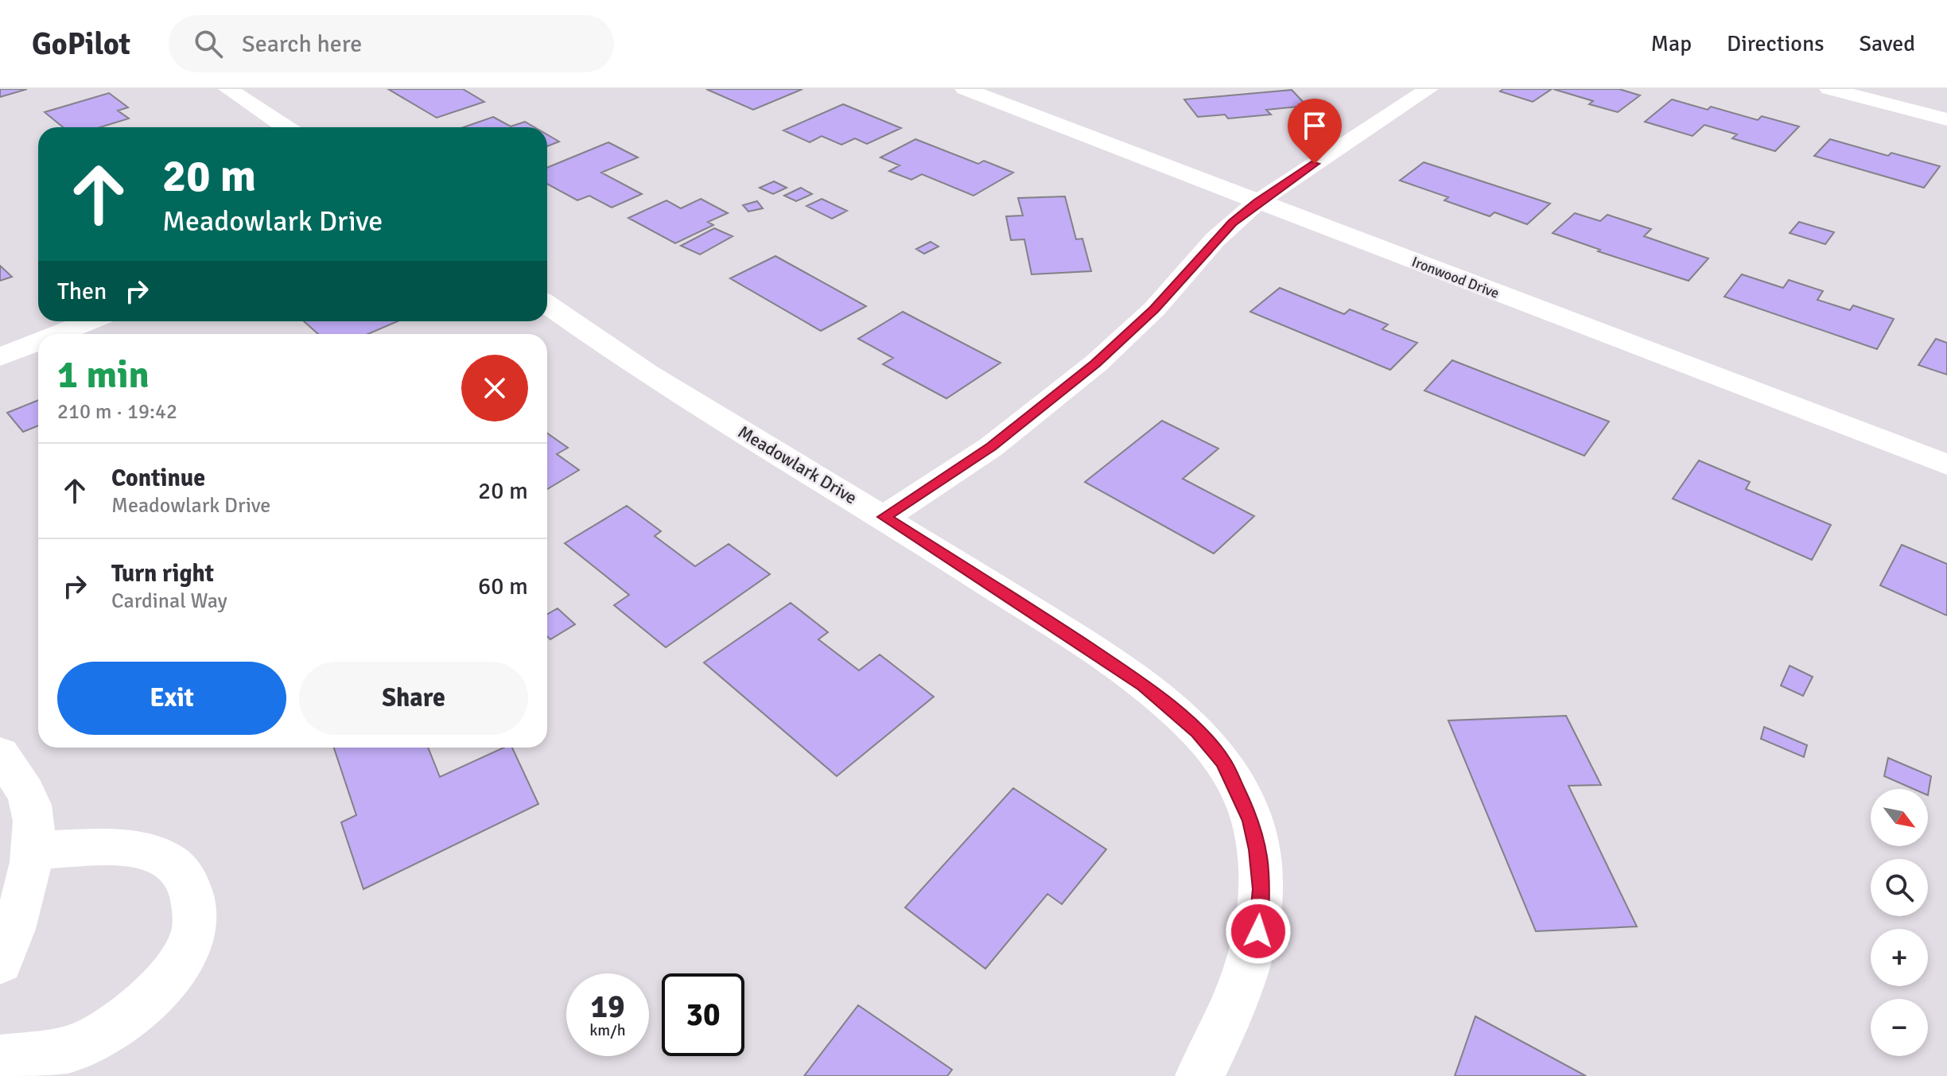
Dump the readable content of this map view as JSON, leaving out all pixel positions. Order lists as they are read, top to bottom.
{
  "streets": {
    "street": ["Ironwood Drive", "Meadowlark Drive"]
  },
  "north": "bottom right",
  "page": {
    "header": "GoPilot",
    "search": "Search here",
    "nav": ["Map", "Directions", "Saved"],
    "turn": ["20 m", "Meadowlark Drive"],
    "then": "Then",
    "heading": ["1 min", "210 m · 19:42"],
    "list": [
      {
        "name": "Continue",
        "note": "Meadowlark Drive",
        "value": "20 m"
      },
      {
        "name": "Turn right",
        "note": "Cardinal Way",
        "value": "60 m"
      }
    ],
    "buttons": ["Exit", "Share"],
    "map_buttons": ["+", "−"],
    "speed": "19 km/h",
    "limit": "30"
  }
}
